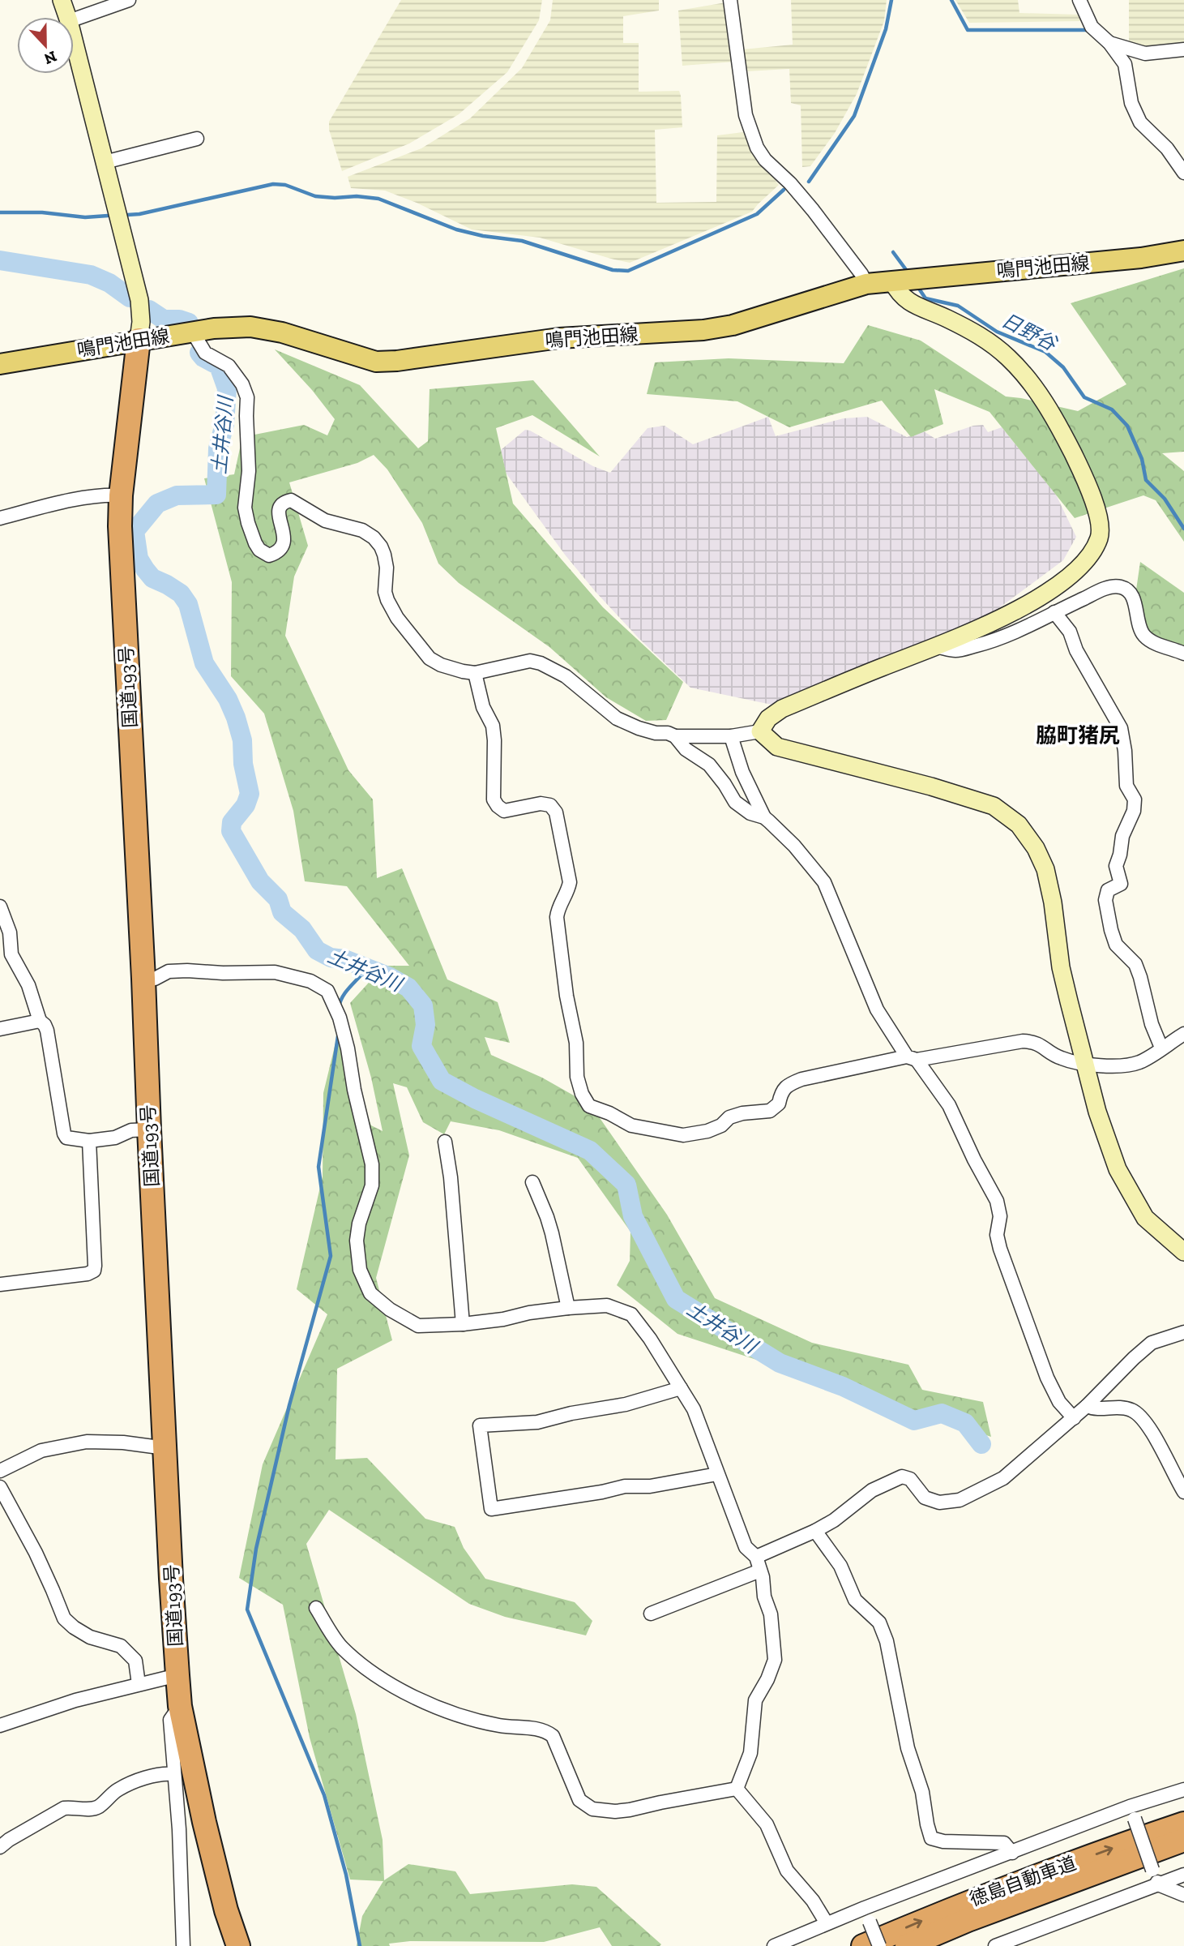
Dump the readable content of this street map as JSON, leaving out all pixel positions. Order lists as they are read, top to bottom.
{
  "streets": {
    "highway": ["国道193号", "徳島自動車道"],
    "main road": ["鳴門池田線"]
  },
  "crossings": [
    ["鳴門池田線", "国道193号"]
  ],
  "districts": ["脇町猪尻"],
  "water": ["日野谷", "土井谷川"],
  "north": "bottom"
}
